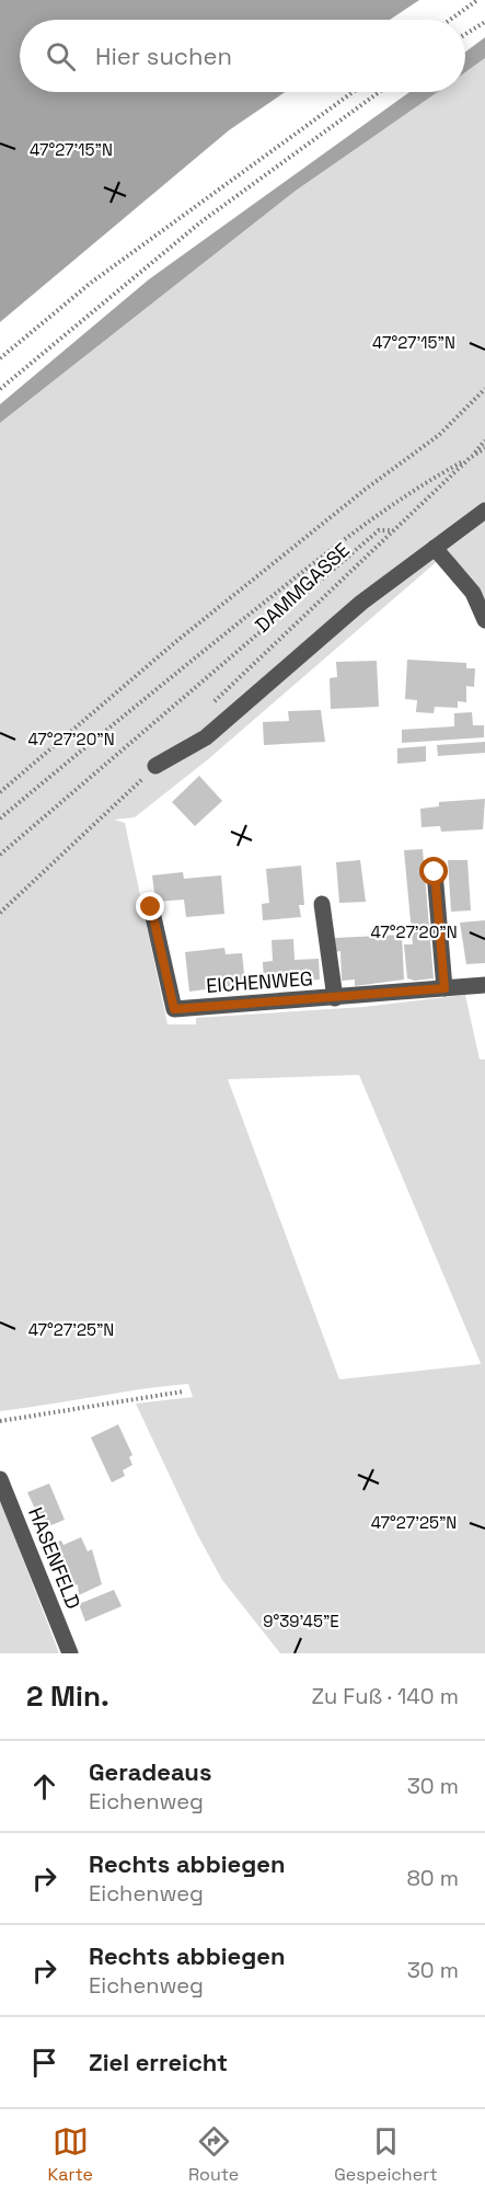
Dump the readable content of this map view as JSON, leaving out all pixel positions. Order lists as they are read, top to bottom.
{
  "streets": {
    "street": ["EICHENWEG", "HASENFELD"],
    "path": ["DAMMGASSE"]
  },
  "page": {
    "search": "Hier suchen",
    "heading": ["2 Min.", "Zu Fuß · 140 m"],
    "list": [
      ["Geradeaus", "Eichenweg", "30 m"],
      ["Rechts abbiegen", "Eichenweg", "80 m"],
      ["Rechts abbiegen", "Eichenweg", "30 m"],
      "Ziel erreicht"
    ],
    "nav": ["Karte", "Route", "Gespeichert"]
  },
  "coordinates": [
    "47°27'15\"N",
    "47°27'20\"N",
    "47°27'25\"N",
    "9°39'45\"E"
  ]
}
